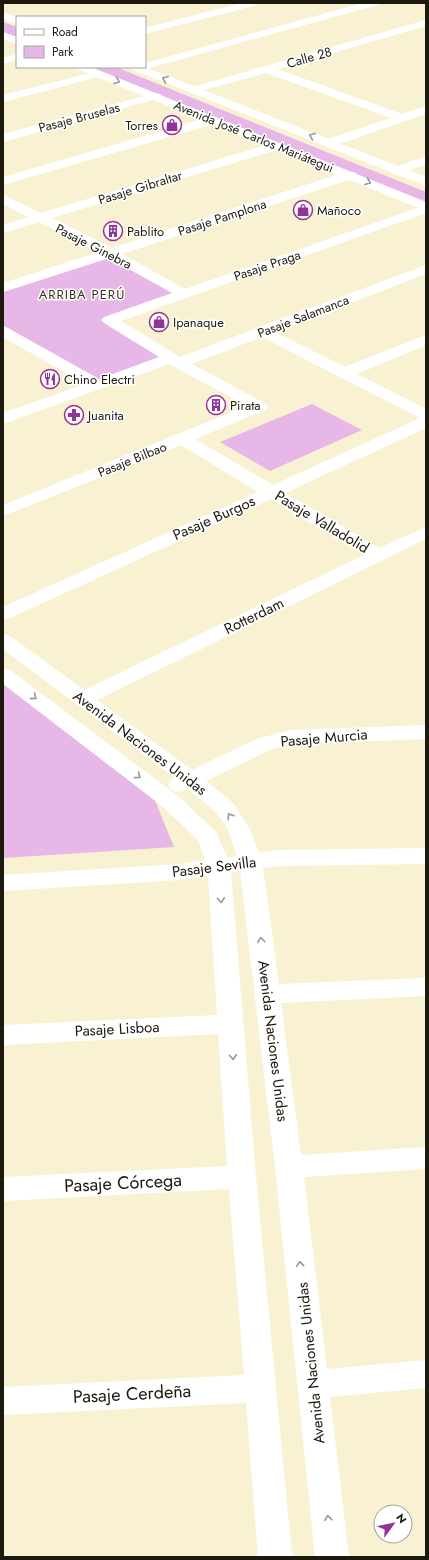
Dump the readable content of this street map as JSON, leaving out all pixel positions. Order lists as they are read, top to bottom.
{
  "streets": {
    "street": [
      "Calle 28",
      "Pasaje Bruselas",
      "Avenida José Carlos Mariátegui",
      "Pasaje Gibraltar",
      "Pasaje Pamplona",
      "Pasaje Ginebra",
      "Pasaje Praga",
      "Pasaje Salamanca",
      "Pasaje Bilbao",
      "Pasaje Burgos",
      "Pasaje Valladolid",
      "Rotterdam",
      "Pasaje Murcia",
      "Avenida Naciones Unidas",
      "Pasaje Sevilla",
      "Pasaje Lisboa",
      "Pasaje Córcega",
      "Pasaje Cerdeña"
    ]
  },
  "crossings": [
    ["Calle 28", "Avenida José Carlos Mariátegui"],
    ["Pasaje Bruselas", "Avenida José Carlos Mariátegui"],
    ["Avenida José Carlos Mariátegui", "Pasaje Gibraltar"],
    ["Avenida José Carlos Mariátegui", "Pasaje Pamplona"],
    ["Avenida José Carlos Mariátegui", "Pasaje Praga"],
    ["Pasaje Gibraltar", "Pasaje Ginebra"],
    ["Pasaje Pamplona", "Pasaje Ginebra"],
    ["Pasaje Ginebra", "Pasaje Praga"],
    ["Pasaje Praga", "Pasaje Salamanca"],
    ["Pasaje Praga", "Pasaje Bilbao"],
    ["Pasaje Salamanca", "Pasaje Bilbao"],
    ["Pasaje Bilbao", "Pasaje Valladolid"],
    ["Pasaje Burgos", "Pasaje Valladolid"],
    ["Pasaje Valladolid", "Rotterdam"],
    ["Rotterdam", "Avenida Naciones Unidas"],
    ["Pasaje Murcia", "Avenida Naciones Unidas"],
    ["Avenida Naciones Unidas", "Pasaje Sevilla"],
    ["Avenida Naciones Unidas", "Pasaje Lisboa"],
    ["Avenida Naciones Unidas", "Pasaje Córcega"],
    ["Avenida Naciones Unidas", "Pasaje Cerdeña"]
  ],
  "districts": ["ARRIBA PERÚ"],
  "places": {
    "shop": ["Torres", "Mañoco", "Ipanaque"],
    "building": ["Pablito", "Pirata"],
    "restaurant": ["Chino Electri"],
    "pharmacy": ["Juanita"]
  },
  "legend": ["Road", "Park"],
  "north": "top right"
}
